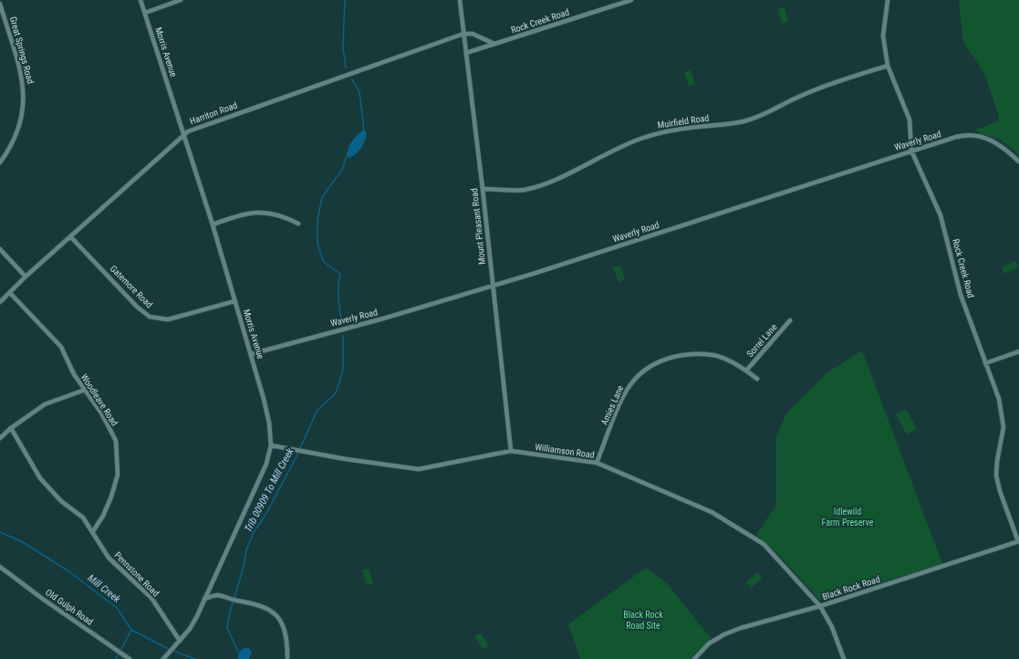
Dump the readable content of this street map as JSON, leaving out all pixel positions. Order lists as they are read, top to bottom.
{
  "streets": {
    "street": [
      "Rock Creek Road",
      "Great Springs Road",
      "Morris Avenue",
      "Harriton Road",
      "Muirfield Road",
      "Waverly Road",
      "Mount Pleasant Road",
      "Gatemore Road",
      "Sorrel Lane",
      "Woodleave Road",
      "Amies Lane",
      "Williamson Road",
      "Pennstone Road",
      "Black Rock Road",
      "Old Gulph Road"
    ]
  },
  "crossings": [
    ["Rock Creek Road", "Muirfield Road"],
    ["Rock Creek Road", "Waverly Road"],
    ["Rock Creek Road", "Mount Pleasant Road"],
    ["Rock Creek Road", "Black Rock Road"],
    ["Morris Avenue", "Harriton Road"],
    ["Morris Avenue", "Waverly Road"],
    ["Morris Avenue", "Gatemore Road"],
    ["Morris Avenue", "Williamson Road"],
    ["Morris Avenue", "Pennstone Road"],
    ["Harriton Road", "Mount Pleasant Road"],
    ["Harriton Road", "Gatemore Road"],
    ["Harriton Road", "Woodleave Road"],
    ["Muirfield Road", "Mount Pleasant Road"],
    ["Waverly Road", "Mount Pleasant Road"],
    ["Mount Pleasant Road", "Williamson Road"],
    ["Sorrel Lane", "Amies Lane"],
    ["Woodleave Road", "Pennstone Road"],
    ["Amies Lane", "Williamson Road"],
    ["Williamson Road", "Black Rock Road"]
  ],
  "water": ["Trib 00909 To Mill Creek", "Mill Creek"],
  "parks": ["Idlewild Farm Preserve", "Black Rock Road Site"]
}
